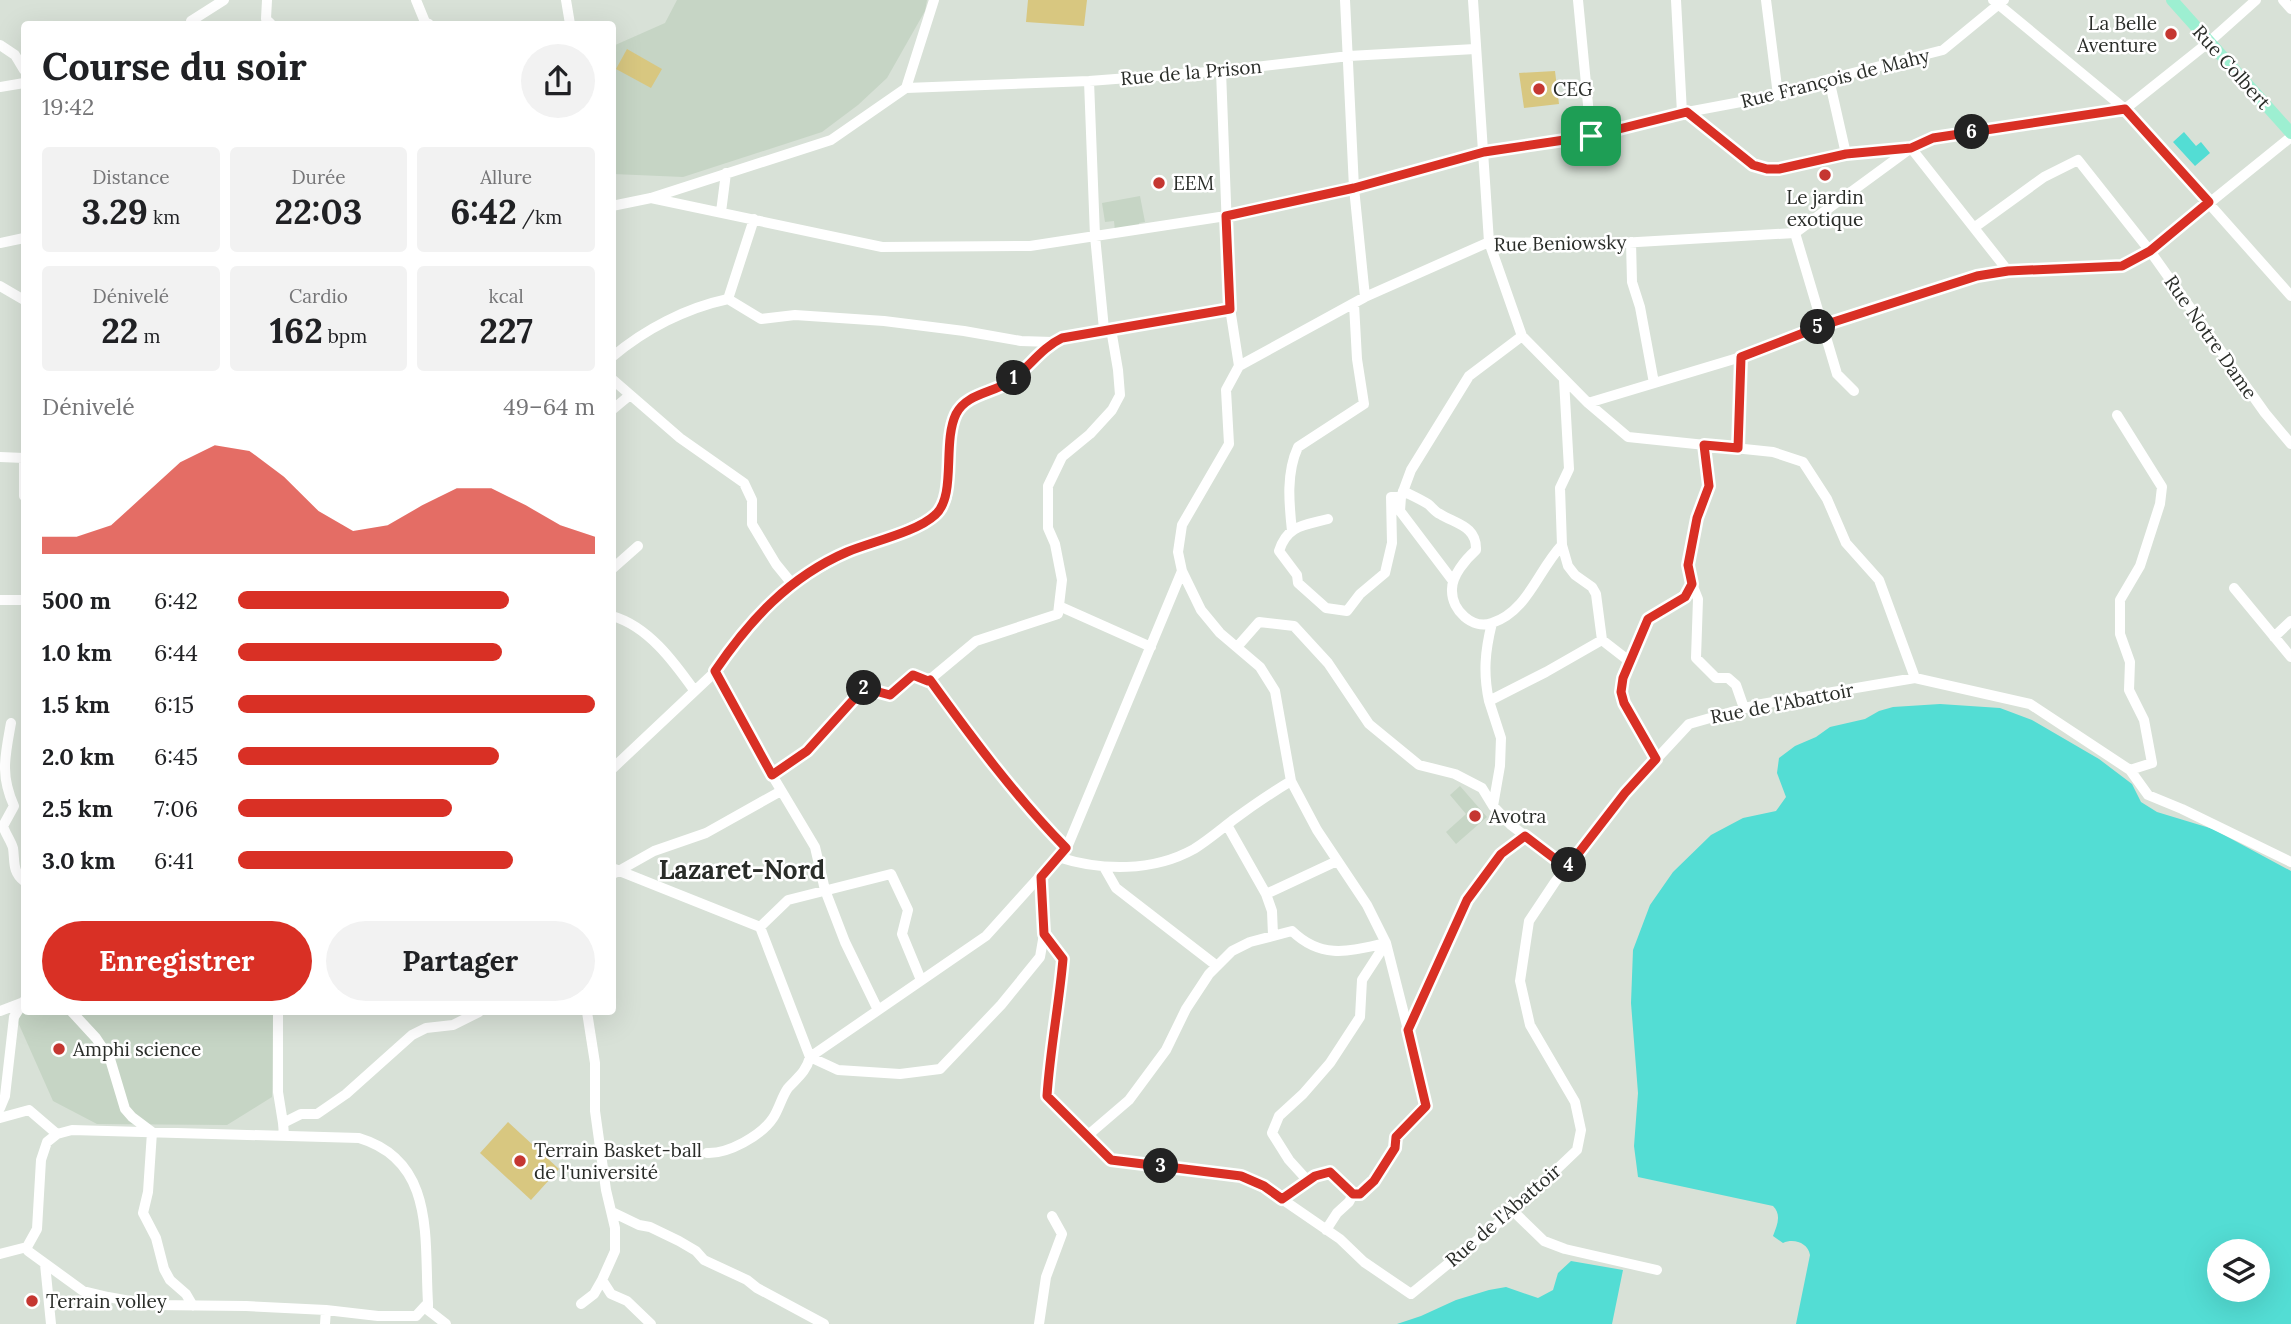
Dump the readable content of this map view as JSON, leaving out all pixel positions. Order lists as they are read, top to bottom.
{
  "streets": {
    "main road": ["Rue Colbert"],
    "street": [
      "Rue de la Prison",
      "Rue François de Mahy",
      "Rue Beniowsky",
      "Rue Notre Dame",
      "Rue de l'Abattoir"
    ]
  },
  "districts": ["Lazaret-Nord"],
  "places": [
    "La Belle Aventure",
    "CEG",
    "Le jardin exotique",
    "EEM",
    "Avotra",
    "Amphi science",
    "Terrain Basket-ball de l'université",
    "Terrain volley"
  ],
  "page": {
    "heading": ["Course du soir", "19:42"],
    "pins": [
      "6",
      "5",
      "1",
      "2",
      "4",
      "3"
    ],
    "stats": [
      ["Distance", "3.29 km"],
      ["Durée", "22:03"],
      ["Allure", "6:42 /km"],
      ["Dénivelé", "22 m"],
      ["Cardio", "162 bpm"],
      ["kcal", "227"]
    ],
    "chart": ["Dénivelé", "49–64 m"],
    "list": [
      {
        "name": "500 m",
        "note": "6:42"
      },
      {
        "name": "1.0 km",
        "note": "6:44"
      },
      {
        "name": "1.5 km",
        "note": "6:15"
      },
      {
        "name": "2.0 km",
        "note": "6:45"
      },
      {
        "name": "2.5 km",
        "note": "7:06"
      },
      {
        "name": "3.0 km",
        "note": "6:41"
      }
    ],
    "buttons": ["Enregistrer", "Partager"]
  }
}
